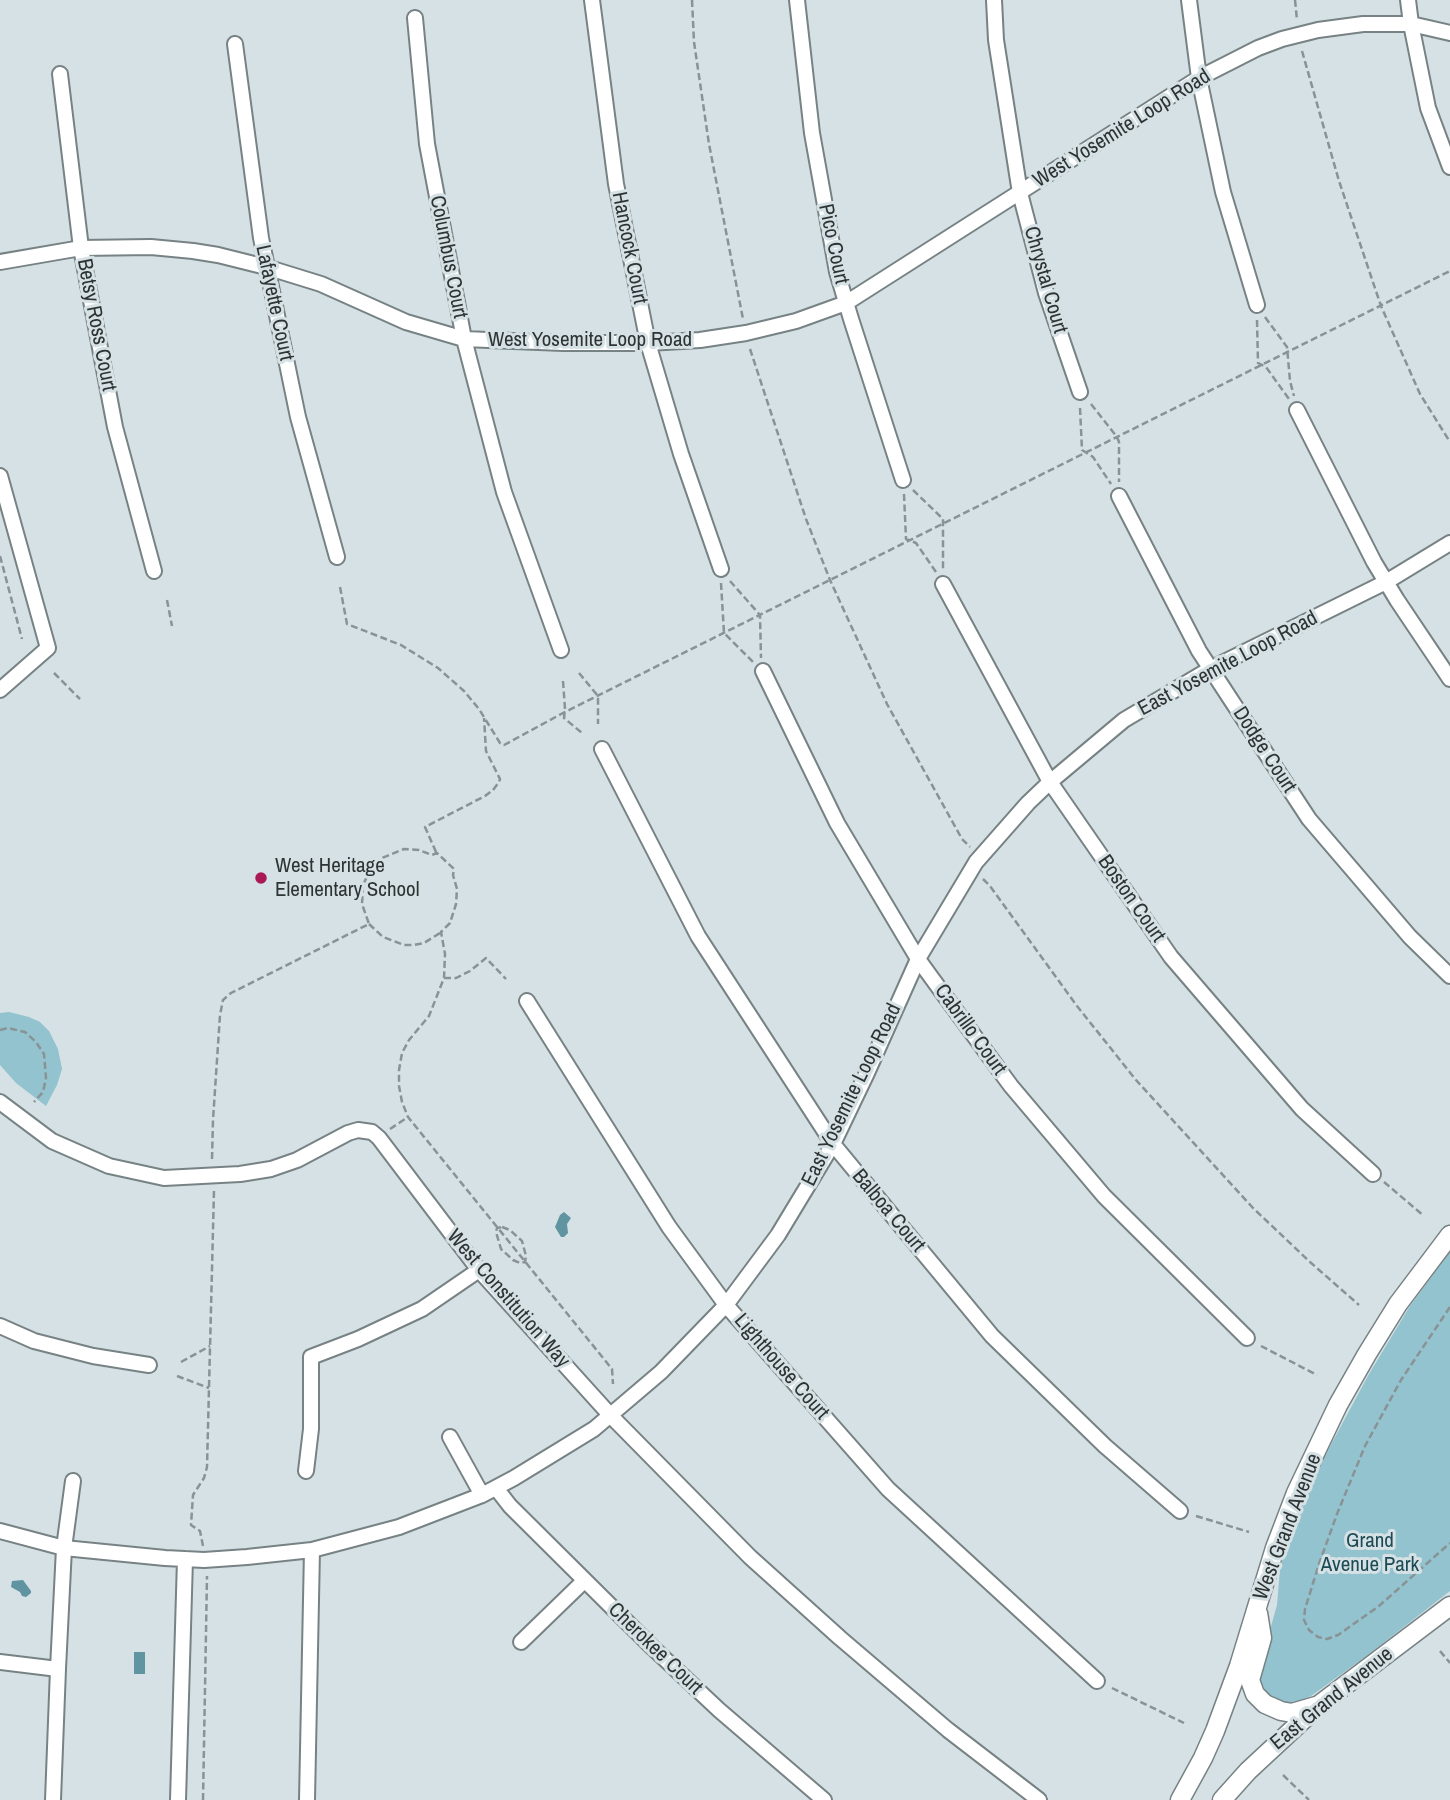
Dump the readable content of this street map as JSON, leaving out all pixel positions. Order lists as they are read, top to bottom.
{
  "streets": {
    "street": [
      "West Yosemite Loop Road",
      "Pico Court",
      "Hancock Court",
      "Columbus Court",
      "Chrystal Court",
      "Lafayette Court",
      "Betsy Ross Court",
      "East Yosemite Loop Road",
      "Dodge Court",
      "Boston Court",
      "Cabrillo Court",
      "Balboa Court",
      "West Constitution Way",
      "Lighthouse Court",
      "West Grand Avenue",
      "Cherokee Court",
      "East Grand Avenue"
    ]
  },
  "crossings": [
    ["West Yosemite Loop Road", "Pico Court"],
    ["West Yosemite Loop Road", "Hancock Court"],
    ["West Yosemite Loop Road", "Columbus Court"],
    ["West Yosemite Loop Road", "Chrystal Court"],
    ["West Yosemite Loop Road", "Lafayette Court"],
    ["West Yosemite Loop Road", "Betsy Ross Court"],
    ["East Yosemite Loop Road", "Dodge Court"],
    ["East Yosemite Loop Road", "Boston Court"],
    ["East Yosemite Loop Road", "Cabrillo Court"],
    ["East Yosemite Loop Road", "Balboa Court"],
    ["East Yosemite Loop Road", "West Constitution Way"],
    ["East Yosemite Loop Road", "Lighthouse Court"],
    ["East Yosemite Loop Road", "Cherokee Court"]
  ],
  "parks": ["Grand Avenue Park"],
  "places": ["West Heritage Elementary School"]
}
